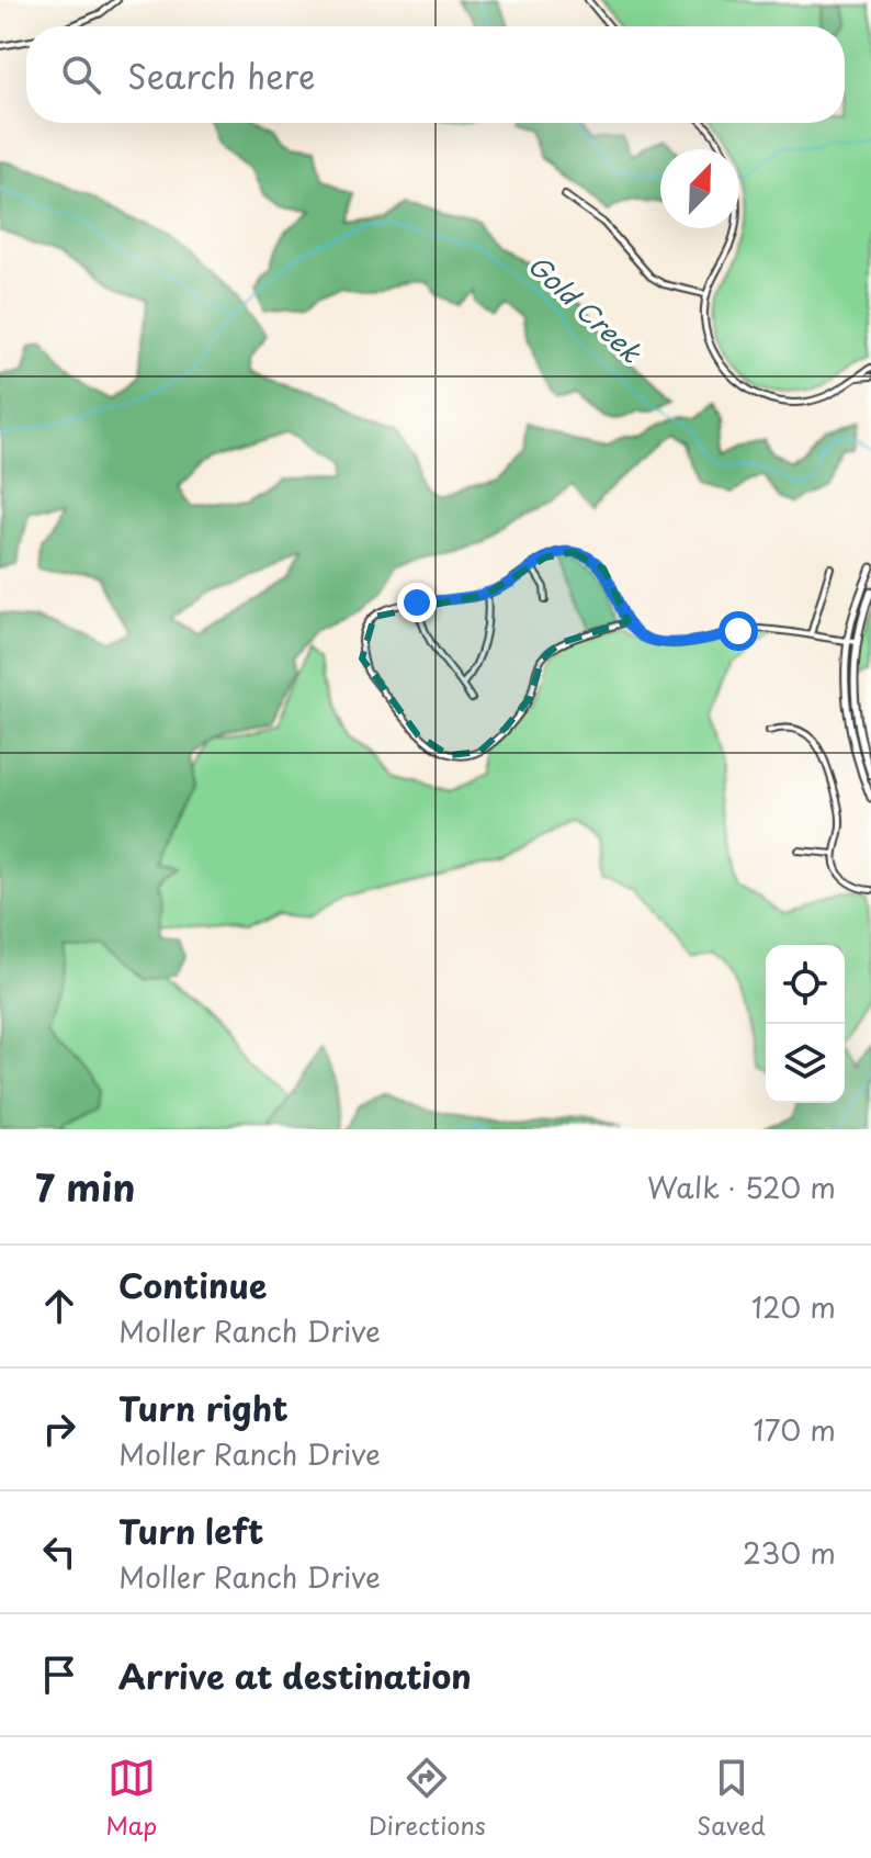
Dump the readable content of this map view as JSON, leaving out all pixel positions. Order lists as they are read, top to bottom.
{
  "water": ["Gold Creek"],
  "north": "top right",
  "page": {
    "search": "Search here",
    "heading": ["7 min", "Walk · 520 m"],
    "list": [
      ["Continue", "Moller Ranch Drive", "120 m"],
      ["Turn right", "Moller Ranch Drive", "170 m"],
      ["Turn left", "Moller Ranch Drive", "230 m"],
      "Arrive at destination"
    ],
    "nav": ["Map", "Directions", "Saved"]
  }
}
